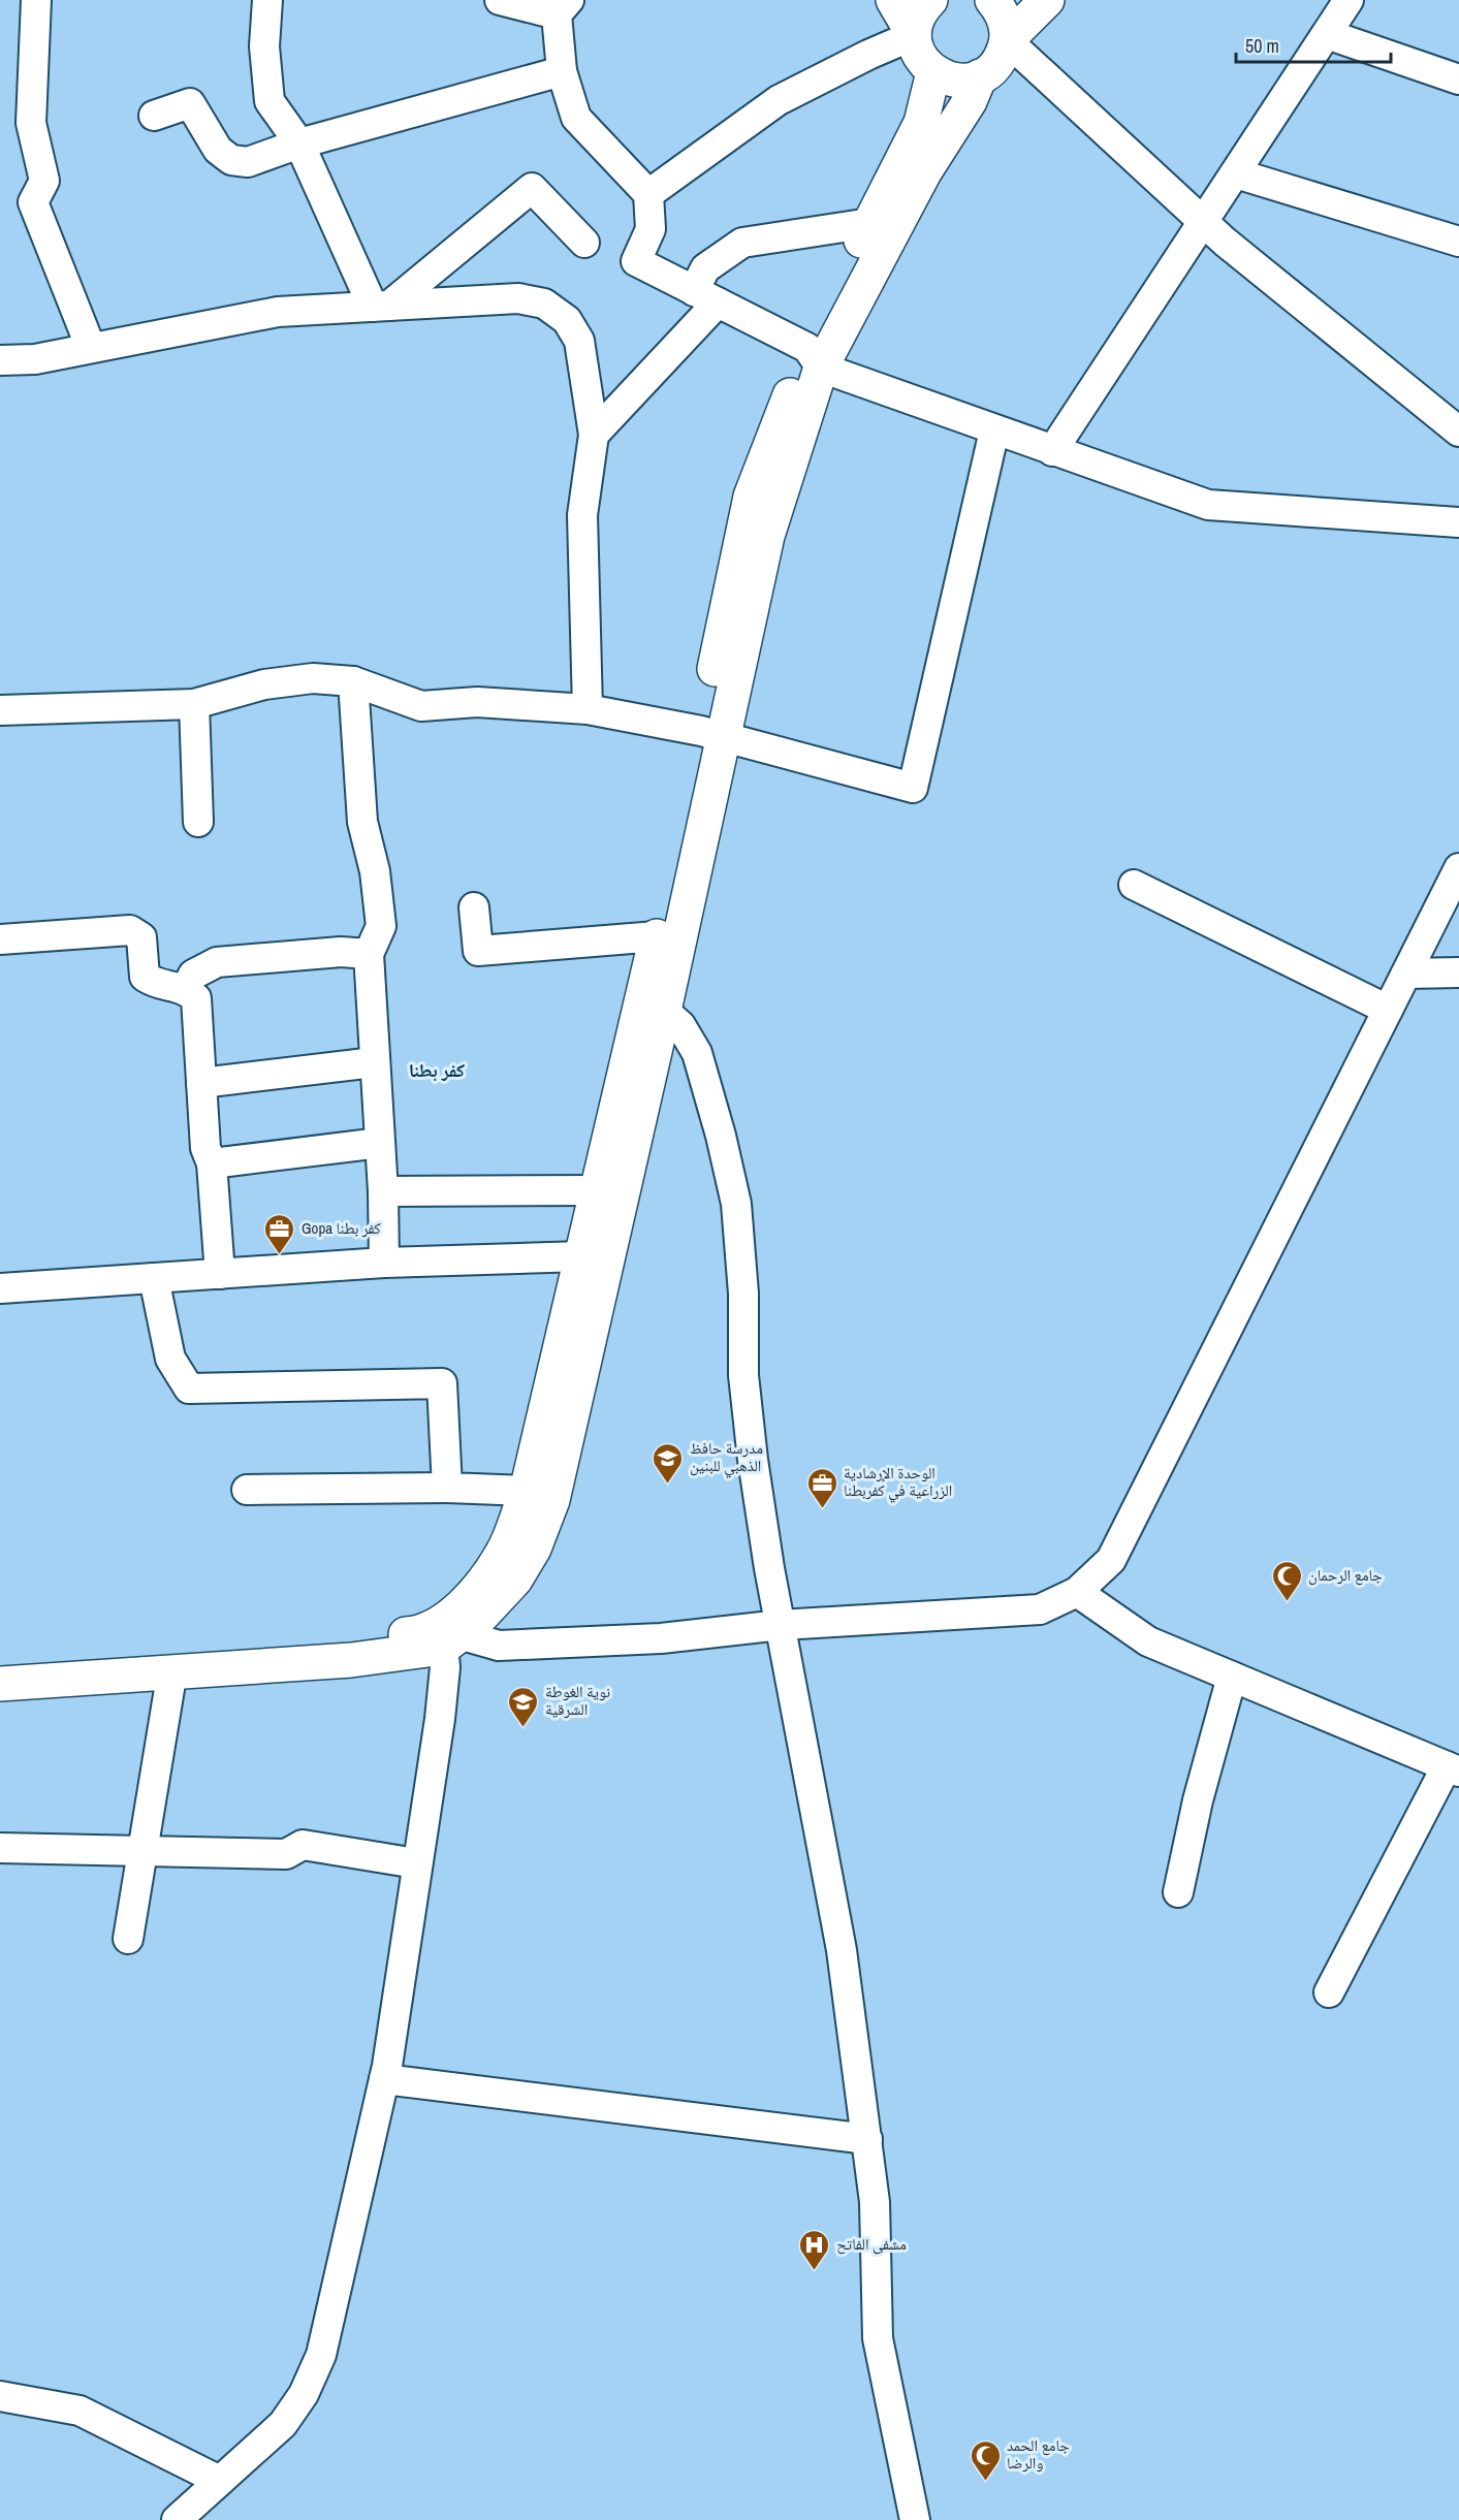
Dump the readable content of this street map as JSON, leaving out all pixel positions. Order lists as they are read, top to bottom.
{
  "districts": ["كفر بطنا"],
  "places": {
    "office": ["Gopa كفر بطنا", "الوحدة الإرشادية الزراعية في كفربطنا"],
    "school or university": ["مدرسة حافظ الذهبي للبنين", "نوية الغوطة الشرقية"],
    "mosque": ["جامع الرحمان", "جامع الحمد والرضا"],
    "hospital": ["مشفى الفاتح"]
  },
  "scale_bar": "50 m"
}
